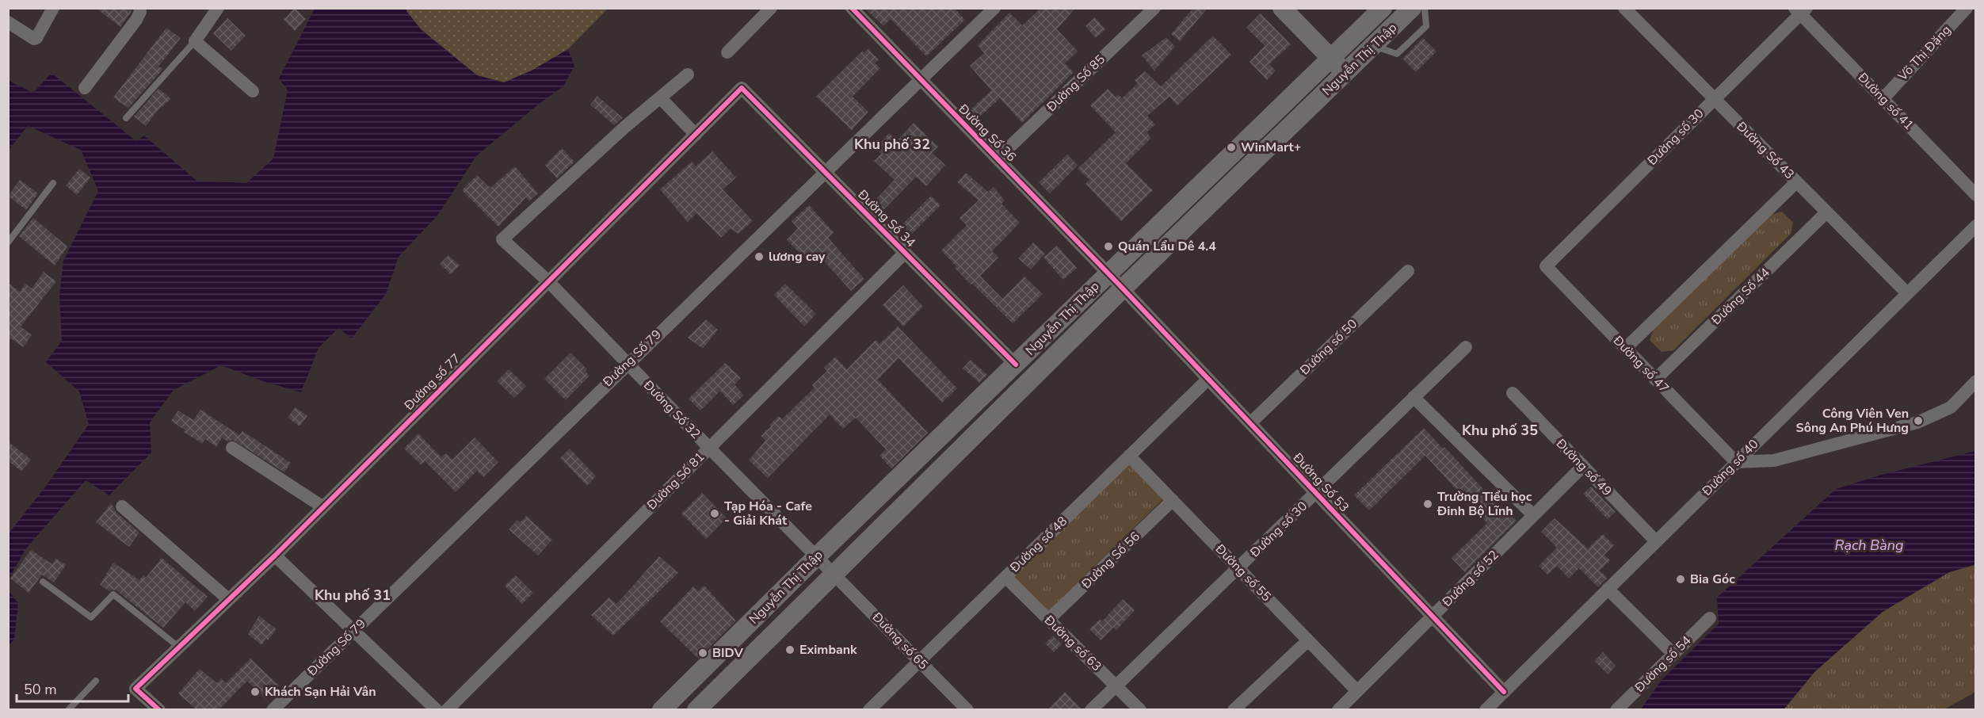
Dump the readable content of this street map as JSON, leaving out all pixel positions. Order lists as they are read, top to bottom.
{
  "streets": {
    "main road": ["Nguyễn Thị Thập"],
    "street": [
      "Võ Thị Đặng",
      "Đường Số 85",
      "Đường số 41",
      "Đường Số 36",
      "Đường số 30",
      "Đường Số 43",
      "Đường Số 34",
      "Đường Số 44",
      "Đường số 50",
      "Đường Số 79",
      "Đường số 47",
      "Đường số 77",
      "Đường Số 32",
      "Đường số 49",
      "Đường số 40",
      "Đường Số 81",
      "Đường Số 53",
      "Đường số 48",
      "Đường Số 56",
      "Đường số 55",
      "Đường số 52",
      "Đường số 65",
      "Đường số 63",
      "Đường số 54"
    ]
  },
  "crossings": [
    ["Võ Thị Đặng", "Đường số 41"],
    ["Nguyễn Thị Thập", "Đường Số 36"],
    ["Nguyễn Thị Thập", "Đường Số 34"],
    ["Nguyễn Thị Thập", "Đường Số 32"],
    ["Nguyễn Thị Thập", "Đường Số 53"],
    ["Nguyễn Thị Thập", "Đường số 65"],
    ["Đường Số 85", "Đường Số 36"],
    ["Đường số 41", "Đường số 30"],
    ["Đường Số 36", "Đường Số 79"],
    ["Đường Số 36", "Đường Số 53"],
    ["Đường số 30", "Đường Số 43"],
    ["Đường số 30", "Đường số 47"],
    ["Đường số 30", "Đường Số 53"],
    ["Đường số 30", "Đường số 55"],
    ["Đường số 30", "Đường số 63"],
    ["Đường Số 43", "Đường Số 44"],
    ["Đường Số 43", "Đường số 40"],
    ["Đường Số 34", "Đường Số 79"],
    ["Đường Số 34", "Đường số 77"],
    ["Đường Số 34", "Đường Số 81"],
    ["Đường Số 44", "Đường số 47"],
    ["Đường số 50", "Đường Số 53"],
    ["Đường Số 79", "Đường Số 32"],
    ["Đường số 47", "Đường số 40"],
    ["Đường số 77", "Đường Số 32"],
    ["Đường Số 32", "Đường Số 81"],
    ["Đường Số 32", "Đường số 65"],
    ["Đường số 49", "Đường số 40"],
    ["Đường số 49", "Đường số 52"],
    ["Đường số 40", "Đường Số 53"],
    ["Đường Số 53", "Đường số 48"],
    ["Đường Số 53", "Đường số 52"],
    ["Đường số 48", "Đường số 55"],
    ["Đường số 48", "Đường số 65"],
    ["Đường số 48", "Đường số 63"],
    ["Đường Số 56", "Đường số 55"],
    ["Đường Số 56", "Đường số 63"],
    ["Đường số 55", "Đường số 52"]
  ],
  "districts": ["Khu phố 32", "Khu phố 35", "Khu phố 31"],
  "water": ["Rạch Bàng"],
  "places": [
    "WinMart+",
    "Quán Lẩu Dê 4.4",
    "lương cay",
    "Công Viên Ven Sông An Phú Hưng",
    "Trường Tiểu học Đinh Bộ Lĩnh",
    "Tạp Hóa - Cafe - Giải Khát",
    "Bia Góc",
    "Eximbank",
    "BIDV",
    "Khách Sạn Hải Vân"
  ],
  "scale_bar": "50 m"
}
